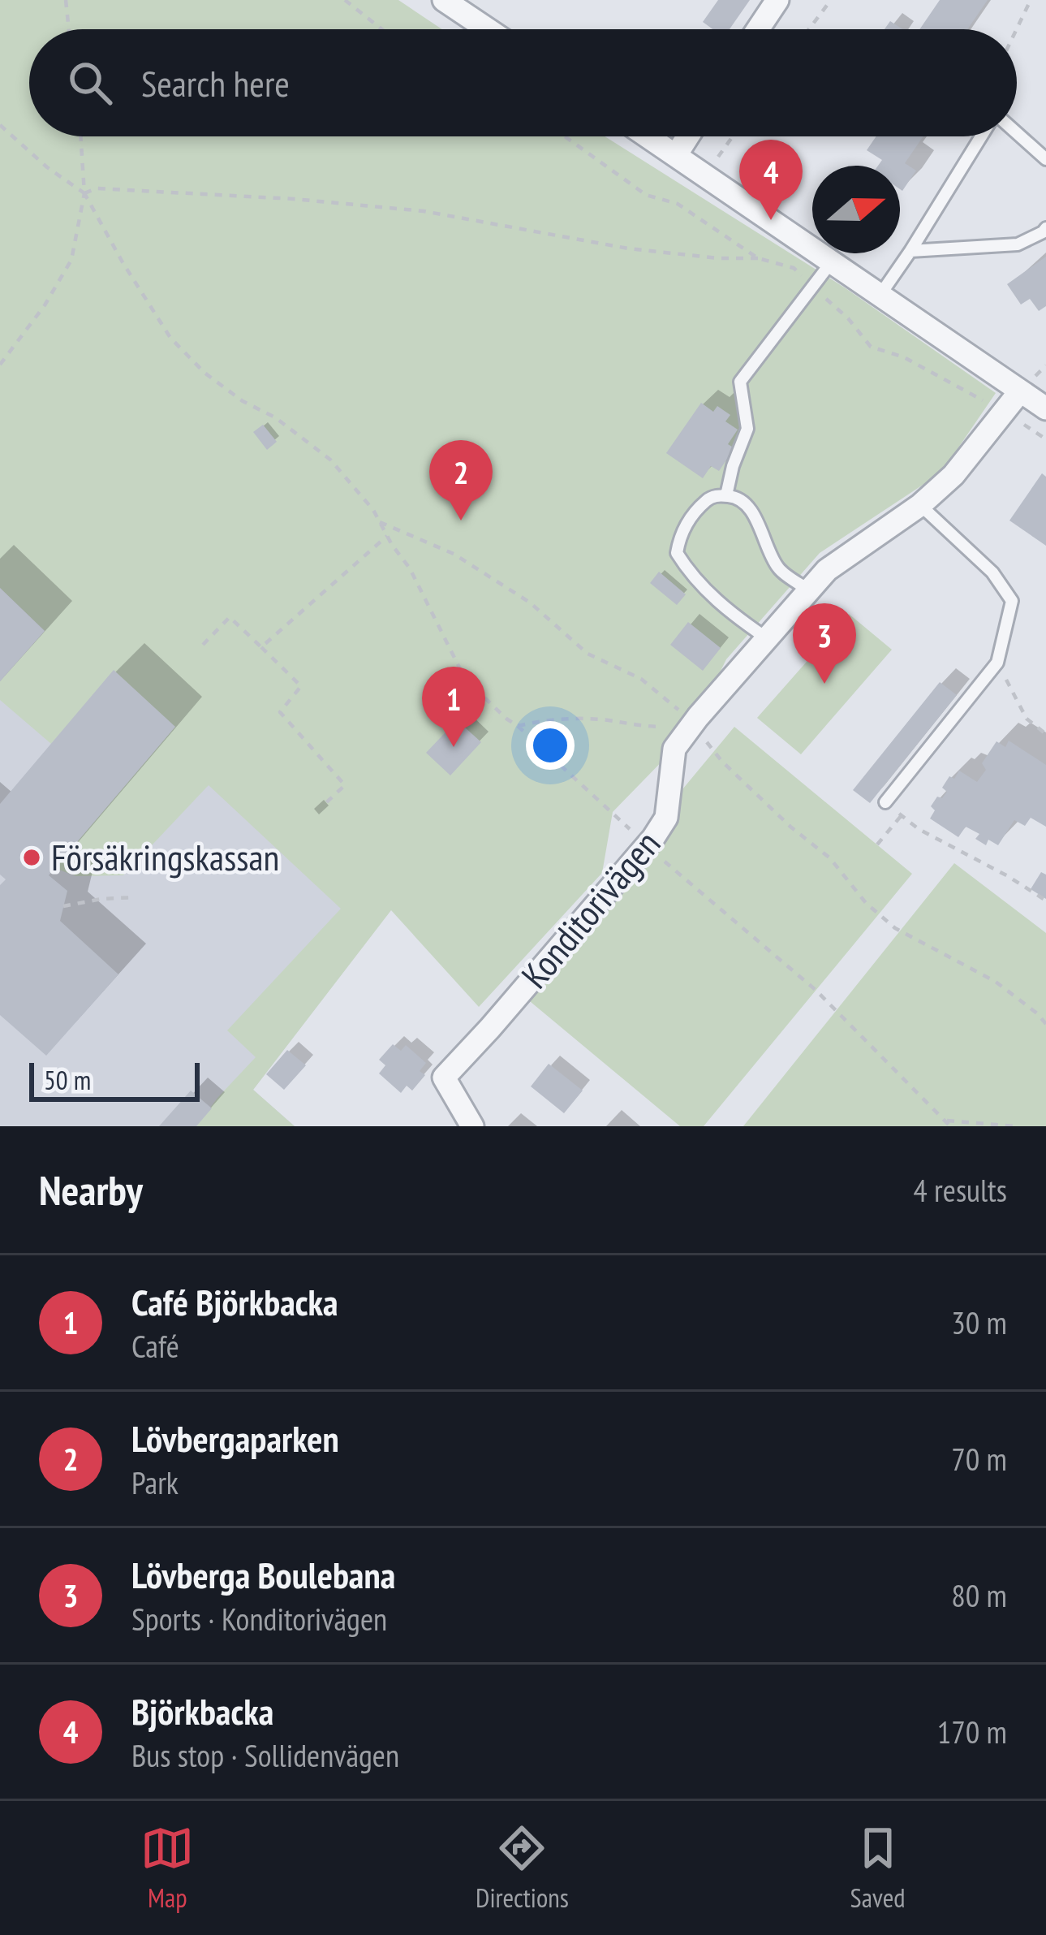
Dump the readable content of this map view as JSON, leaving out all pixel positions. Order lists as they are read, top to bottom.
{
  "streets": {
    "street": ["Konditorivägen"]
  },
  "places": ["Försäkringskassan"],
  "scale_bar": "50 m",
  "north": "right",
  "page": {
    "search": "Search here",
    "pins": [
      "4",
      "2",
      "3",
      "1"
    ],
    "scale": "50 m",
    "heading": ["Nearby", "4 results"],
    "list": [
      {
        "mark": "1",
        "name": "Café Björkbacka",
        "note": "Café",
        "value": "30 m"
      },
      {
        "mark": "2",
        "name": "Lövbergaparken",
        "note": "Park",
        "value": "70 m"
      },
      {
        "mark": "3",
        "name": "Lövberga Boulebana",
        "note": "Sports · Konditorivägen",
        "value": "80 m"
      },
      {
        "mark": "4",
        "name": "Björkbacka",
        "note": "Bus stop · Sollidenvägen",
        "value": "170 m"
      }
    ],
    "nav": ["Map", "Directions", "Saved"]
  }
}
